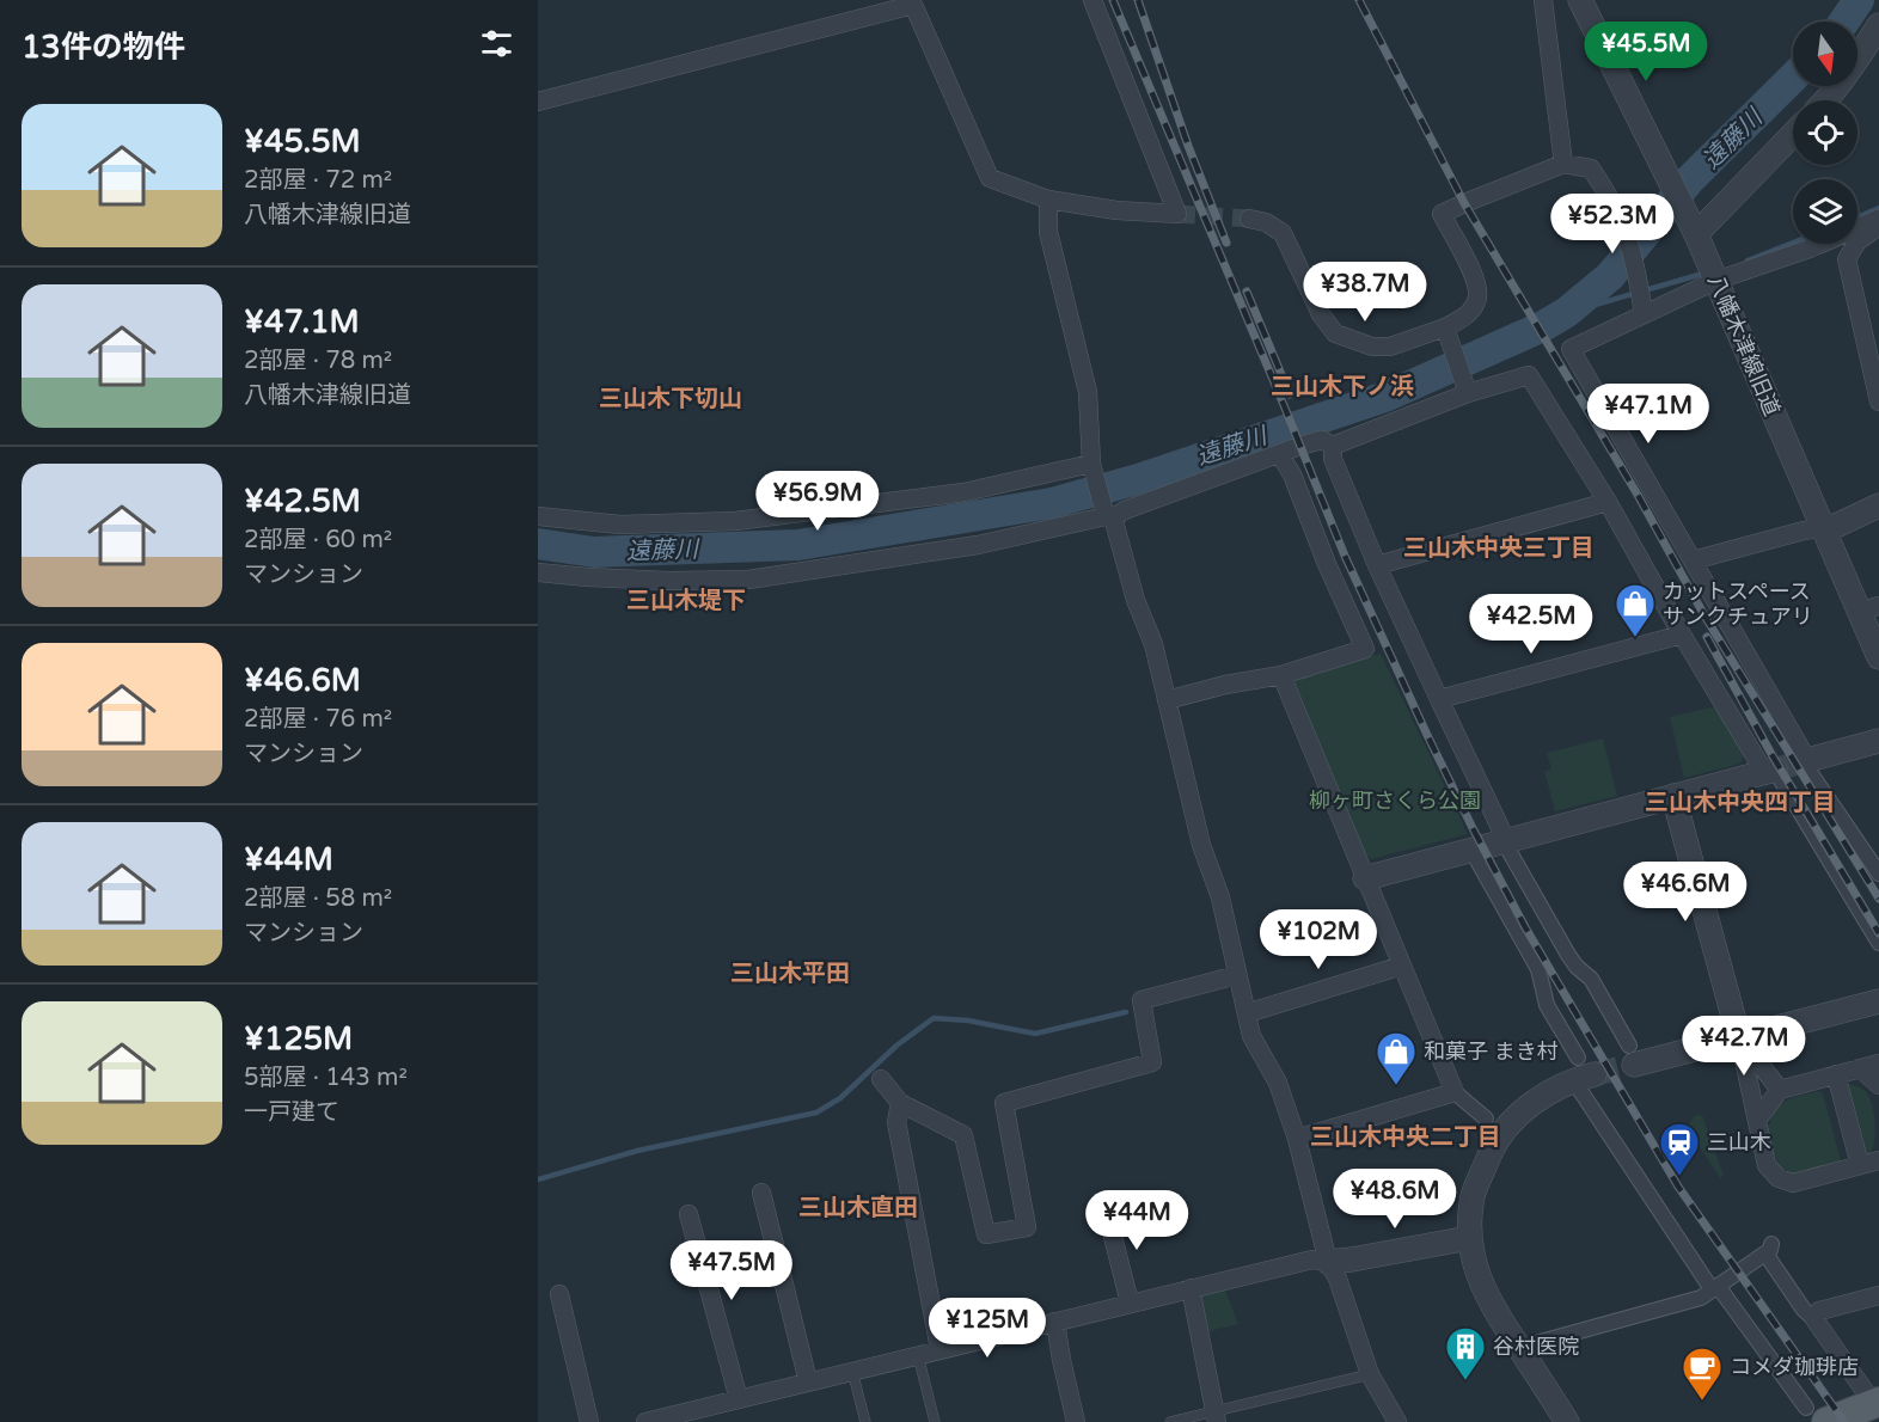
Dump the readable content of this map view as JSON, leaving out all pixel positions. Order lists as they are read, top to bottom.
{
  "streets": {
    "street": ["八幡木津線旧道"]
  },
  "districts": [
    "三山木下ノ浜",
    "三山木下切山",
    "三山木中央三丁目",
    "三山木堤下",
    "三山木中央四丁目",
    "三山木平田",
    "三山木中央二丁目",
    "三山木直田"
  ],
  "water": ["遠藤川"],
  "parks": ["柳ヶ町さくら公園"],
  "places": {
    "shop": ["カットスペース サンクチュアリ", "和菓子 まき村"],
    "station": ["三山木"],
    "building": ["谷村医院"],
    "cafe": ["コメダ珈琲店"]
  },
  "north": "bottom",
  "page": {
    "heading": "13件の物件",
    "price": [
      "¥45.5M",
      "¥52.3M",
      "¥38.7M",
      "¥47.1M",
      "¥56.9M",
      "¥42.5M",
      "¥46.6M",
      "¥102M",
      "¥42.7M",
      "¥48.6M",
      "¥44M",
      "¥47.5M",
      "¥125M"
    ],
    "list": [
      {
        "name": "¥45.5M",
        "note": "2部屋 · 72 m² · 八幡木津線旧道"
      },
      {
        "name": "¥47.1M",
        "note": "2部屋 · 78 m² · 八幡木津線旧道"
      },
      {
        "name": "¥42.5M",
        "note": "2部屋 · 60 m² · マンション"
      },
      {
        "name": "¥46.6M",
        "note": "2部屋 · 76 m² · マンション"
      },
      {
        "name": "¥44M",
        "note": "2部屋 · 58 m² · マンション"
      },
      {
        "name": "¥125M",
        "note": "5部屋 · 143 m² · 一戸建て"
      }
    ]
  }
}
